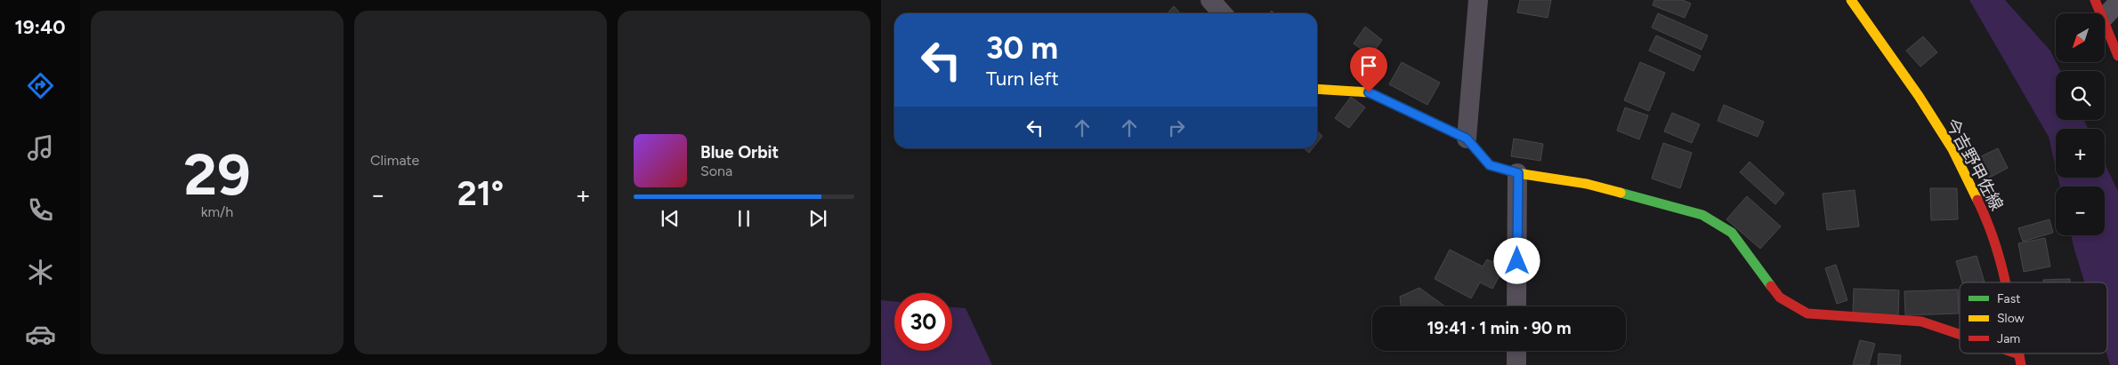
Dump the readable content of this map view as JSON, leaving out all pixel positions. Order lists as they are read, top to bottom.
{
  "streets": {
    "street": ["今吉野甲佐線"]
  },
  "legend": ["Fast", "Slow", "Jam"],
  "north": "bottom left",
  "page": {
    "tabs": "19:40",
    "tile": [
      ["29", "km/h"],
      "Climate"
    ],
    "map_buttons": ["+", "−"],
    "turn": ["30 m", "Turn left"],
    "song": ["Blue Orbit", "Sona"],
    "heat": ["−", "21°", "+"],
    "limit": "30",
    "trip": "19:41 · 1 min · 90 m"
  }
}
